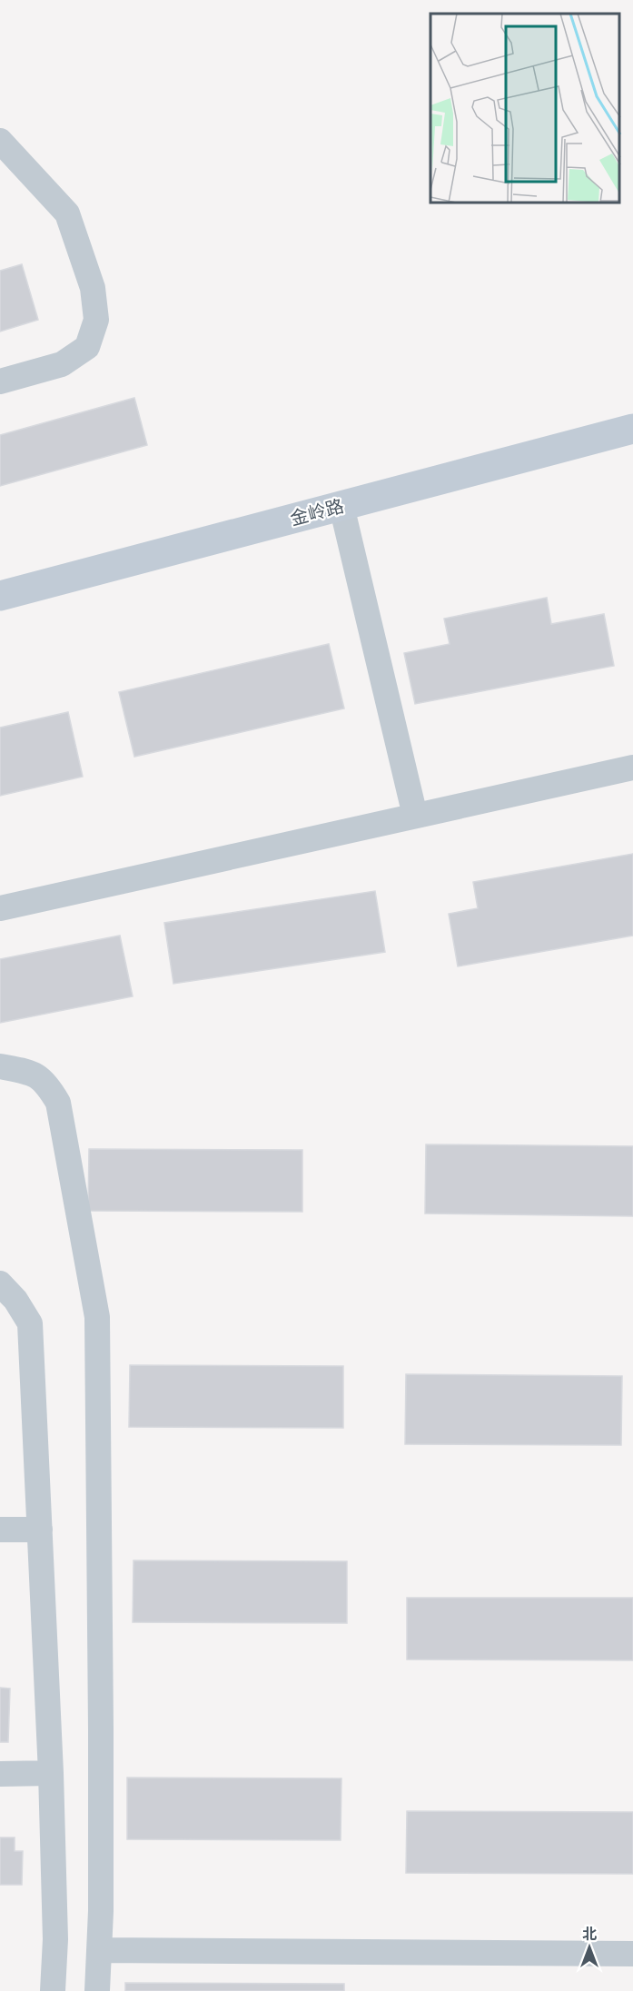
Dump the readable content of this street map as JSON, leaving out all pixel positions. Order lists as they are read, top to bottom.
{
  "streets": {
    "street": ["金岭路"]
  },
  "north": "top"
}
